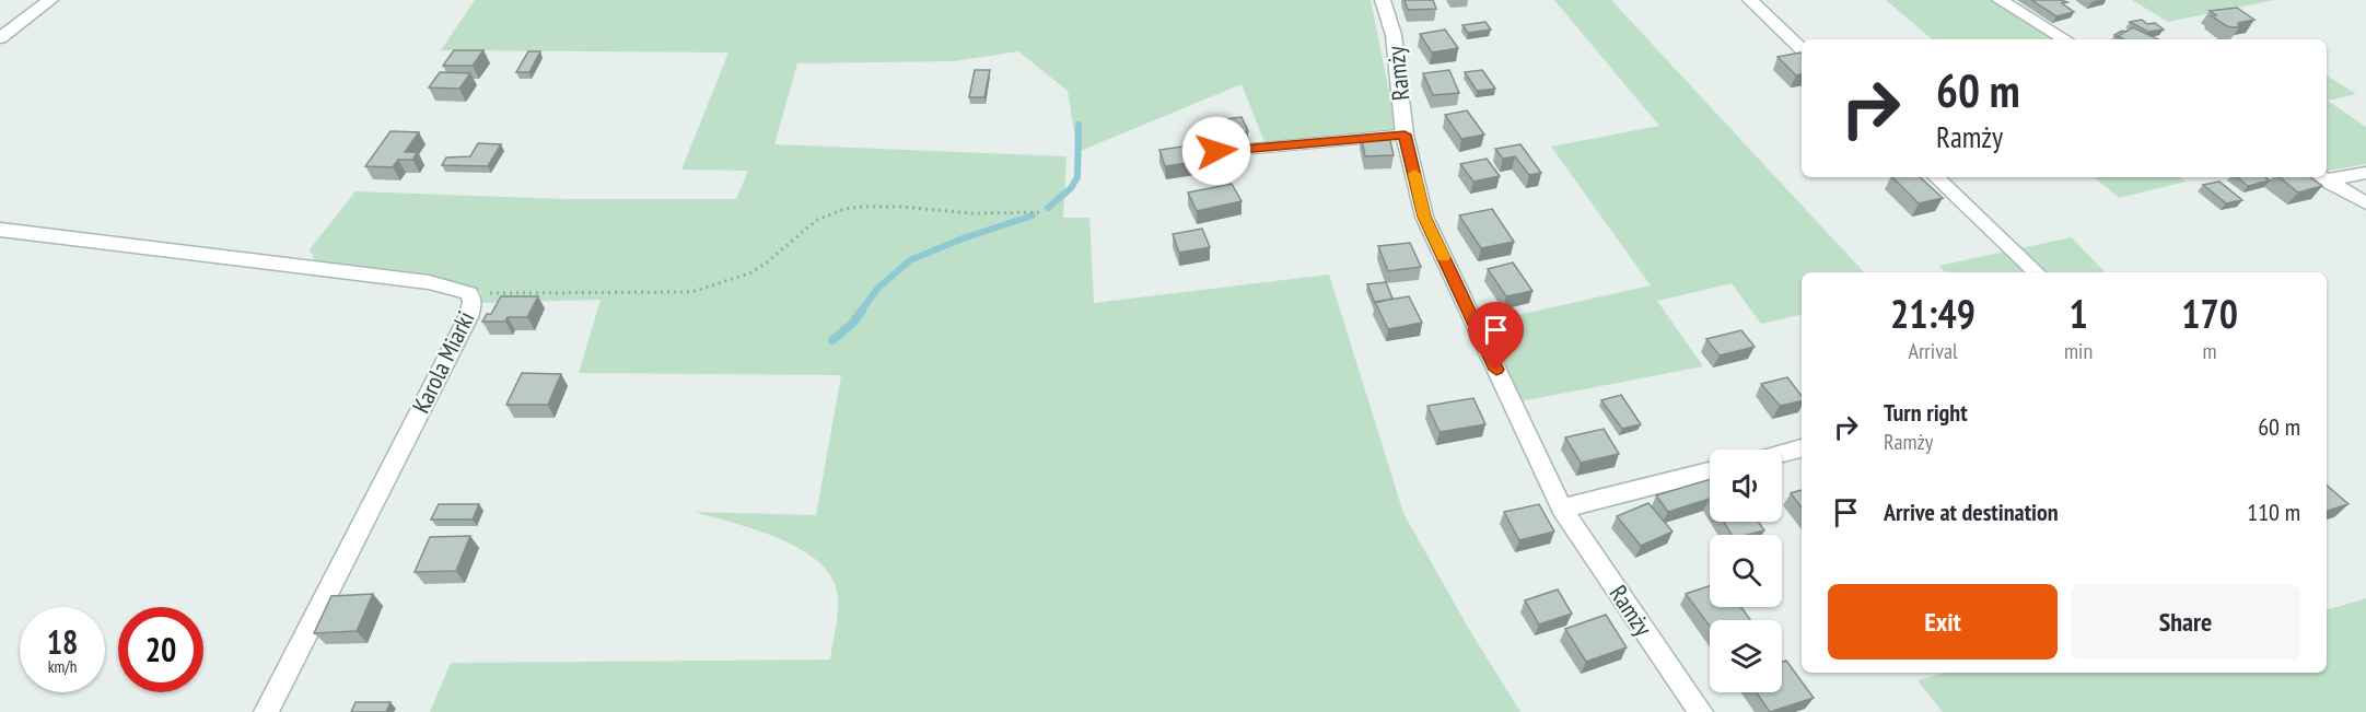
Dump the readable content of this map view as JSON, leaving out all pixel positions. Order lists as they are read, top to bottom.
{
  "streets": {
    "street": ["Ramży", "Karola Miarki"]
  },
  "page": {
    "turn": ["60 m", "Ramży"],
    "eta": [
      "21:49",
      "Arrival",
      "1",
      "min",
      "170",
      "m"
    ],
    "list": [
      {
        "name": "Turn right",
        "note": "Ramży",
        "value": "60 m"
      },
      {
        "name": "Arrive at destination",
        "value": "110 m"
      }
    ],
    "buttons": ["Exit", "Share"],
    "speed": "18 km/h",
    "limit": "20"
  }
}
